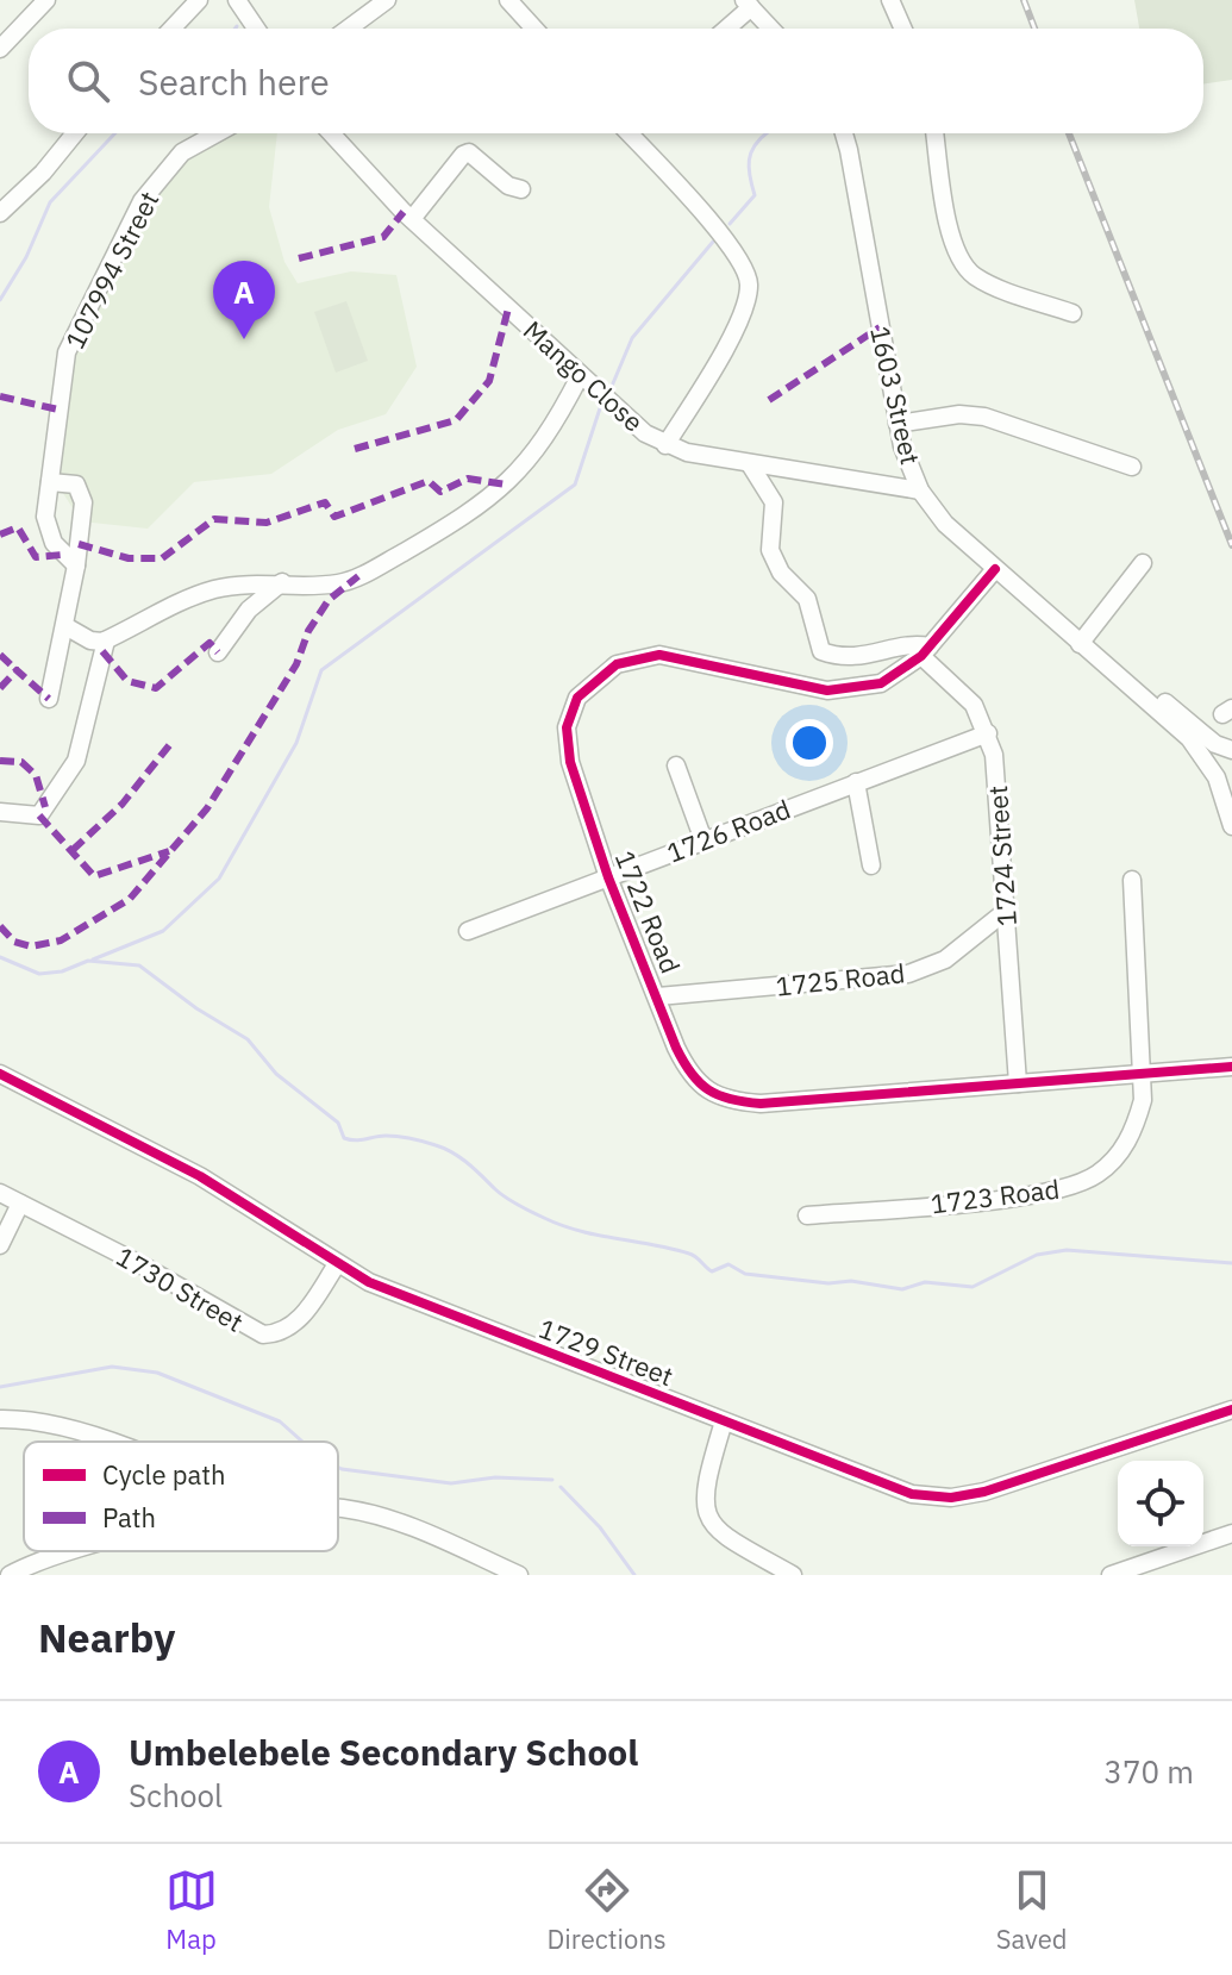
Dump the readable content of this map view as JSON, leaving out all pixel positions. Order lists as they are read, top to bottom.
{
  "streets": {
    "street": [
      "107994 Street",
      "Mango Close",
      "1603 Street",
      "1726 Road",
      "1724 Street",
      "1722 Road",
      "1725 Road",
      "1723 Road",
      "1730 Street",
      "1729 Street"
    ]
  },
  "crossings": [
    ["Mango Close", "1603 Street"],
    ["1603 Street", "1722 Road"],
    ["1726 Road", "1724 Street"],
    ["1726 Road", "1722 Road"],
    ["1724 Street", "1722 Road"],
    ["1724 Street", "1725 Road"],
    ["1722 Road", "1725 Road"],
    ["1722 Road", "1723 Road"],
    ["1730 Street", "1729 Street"]
  ],
  "legend": ["Cycle path", "Path"],
  "page": {
    "search": "Search here",
    "pins": "A",
    "heading": "Nearby",
    "list": [
      {
        "mark": "A",
        "name": "Umbelebele Secondary School",
        "note": "School",
        "value": "370 m"
      }
    ],
    "nav": ["Map", "Directions", "Saved"]
  }
}
